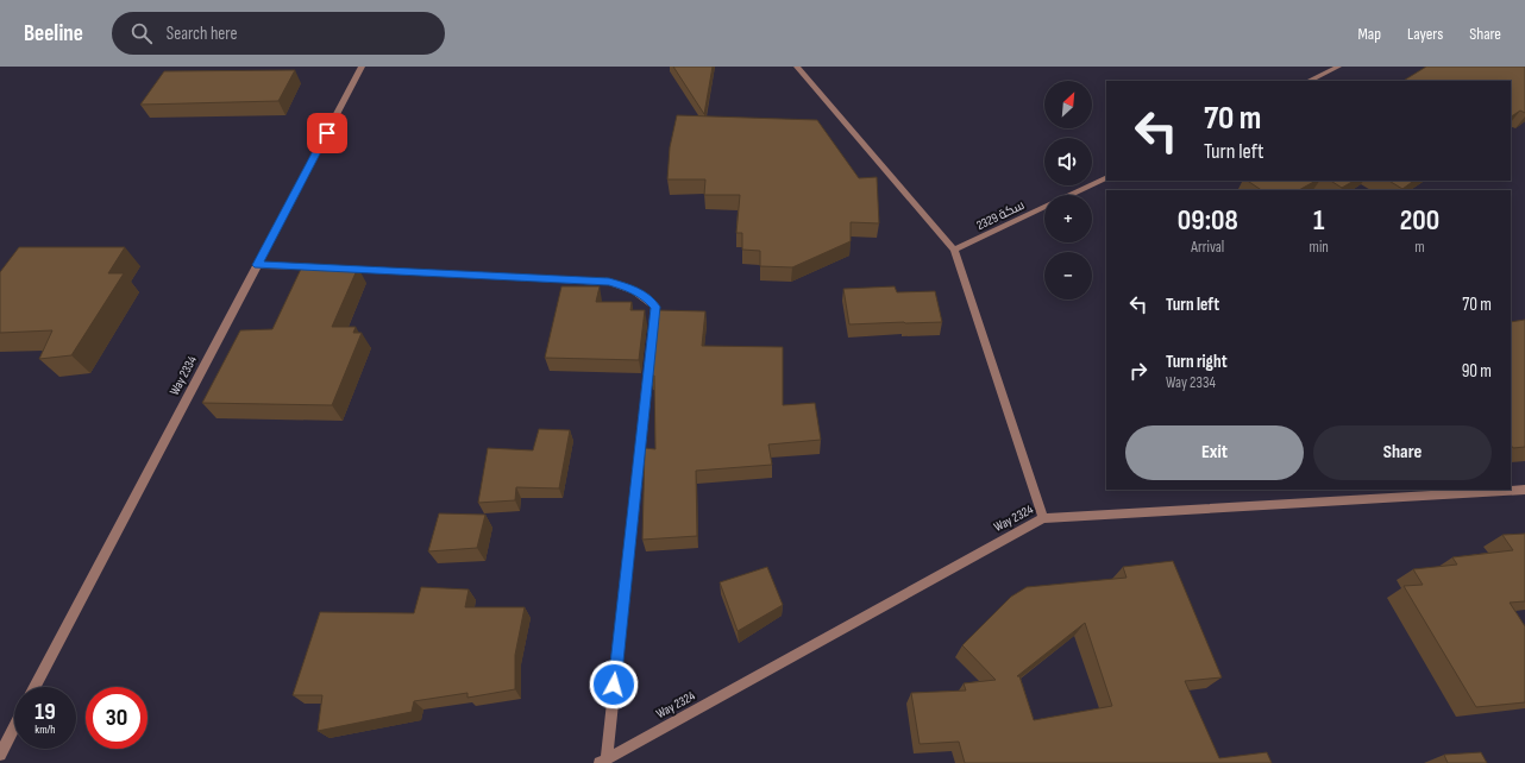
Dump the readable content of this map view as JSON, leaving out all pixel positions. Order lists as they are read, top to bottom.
{
  "streets": {
    "street": ["سكة 2329", "Way 2334", "Way 2324"]
  },
  "north": "top right",
  "page": {
    "header": "Beeline",
    "search": "Search here",
    "nav": ["Map", "Layers", "Share"],
    "map_buttons": ["+", "−"],
    "turn": ["70 m", "Turn left"],
    "eta": [
      "09:08",
      "Arrival",
      "1",
      "min",
      "200",
      "m"
    ],
    "list": [
      {
        "name": "Turn left",
        "value": "70 m"
      },
      {
        "name": "Turn right",
        "note": "Way 2334",
        "value": "90 m"
      }
    ],
    "buttons": ["Exit", "Share"],
    "speed": "19 km/h",
    "limit": "30"
  }
}
